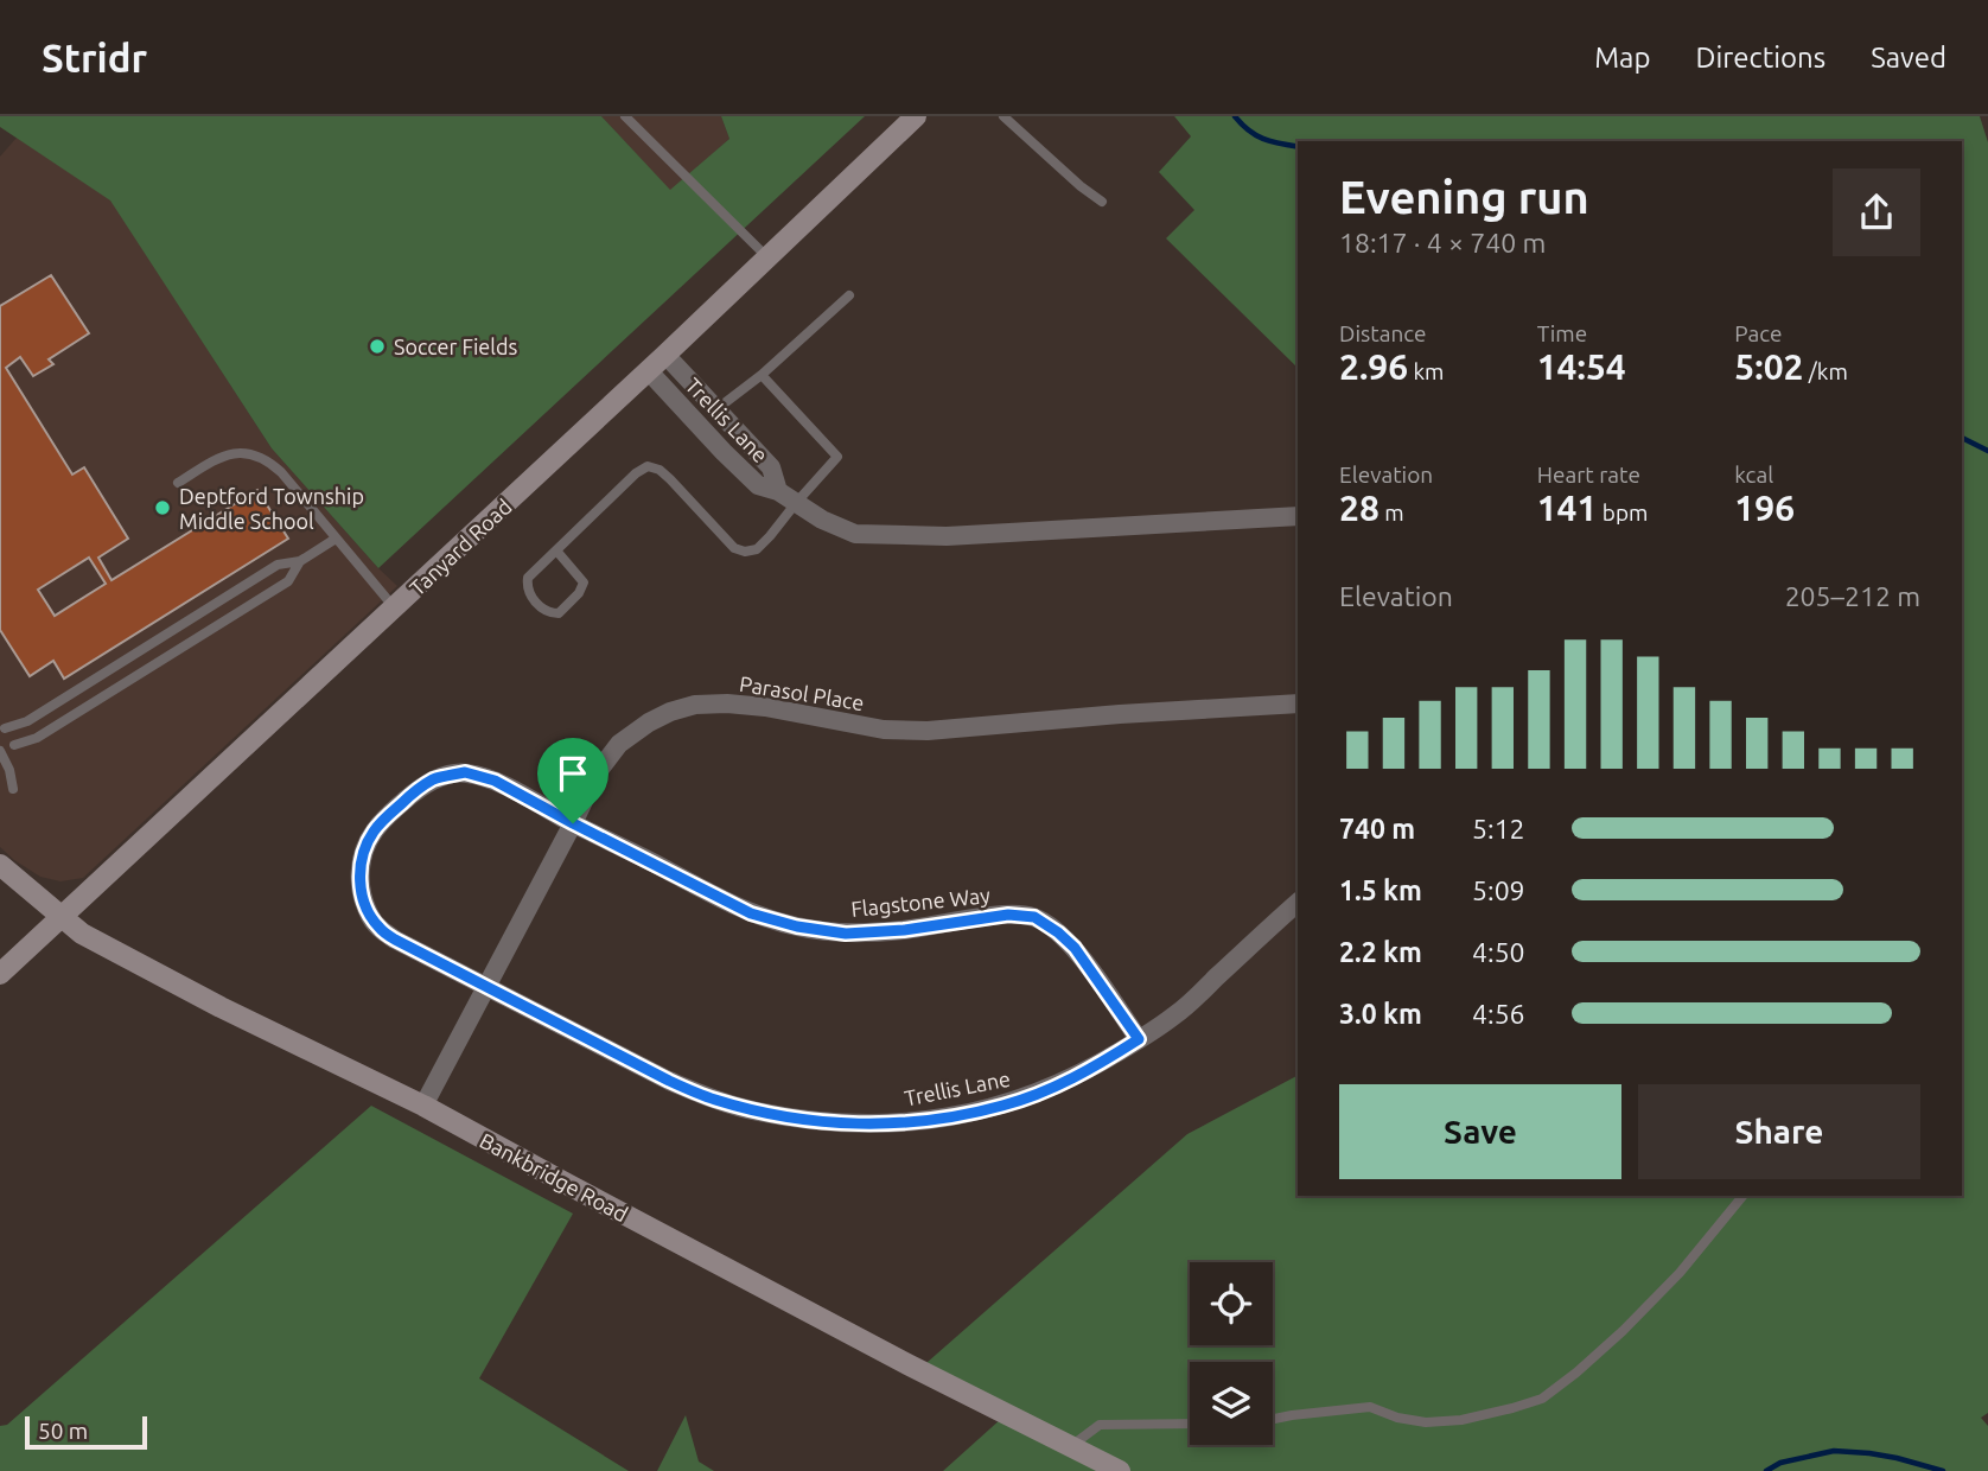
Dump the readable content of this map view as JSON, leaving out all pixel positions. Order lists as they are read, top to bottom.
{
  "streets": {
    "street": [
      "Trellis Lane",
      "Tanyard Road",
      "Parasol Place",
      "Flagstone Way",
      "Bankbridge Road"
    ]
  },
  "crossings": [
    ["Trellis Lane", "Tanyard Road"],
    ["Trellis Lane", "Parasol Place"],
    ["Trellis Lane", "Flagstone Way"],
    ["Tanyard Road", "Bankbridge Road"],
    ["Parasol Place", "Flagstone Way"],
    ["Parasol Place", "Bankbridge Road"]
  ],
  "places": ["Soccer Fields", "Deptford Township Middle School"],
  "scale_bar": "50 m",
  "page": {
    "header": "Stridr",
    "nav": ["Map", "Directions", "Saved"],
    "heading": ["Evening run", "18:17 · 4 × 740 m"],
    "stats": [
      ["Distance", "2.96 km"],
      ["Time", "14:54"],
      ["Pace", "5:02 /km"],
      ["Elevation", "28 m"],
      ["Heart rate", "141 bpm"],
      ["kcal", "196"]
    ],
    "chart": ["Elevation", "205–212 m"],
    "list": [
      {
        "name": "740 m",
        "note": "5:12"
      },
      {
        "name": "1.5 km",
        "note": "5:09"
      },
      {
        "name": "2.2 km",
        "note": "4:50"
      },
      {
        "name": "3.0 km",
        "note": "4:56"
      }
    ],
    "buttons": ["Save", "Share"],
    "scale": "50 m"
  }
}
